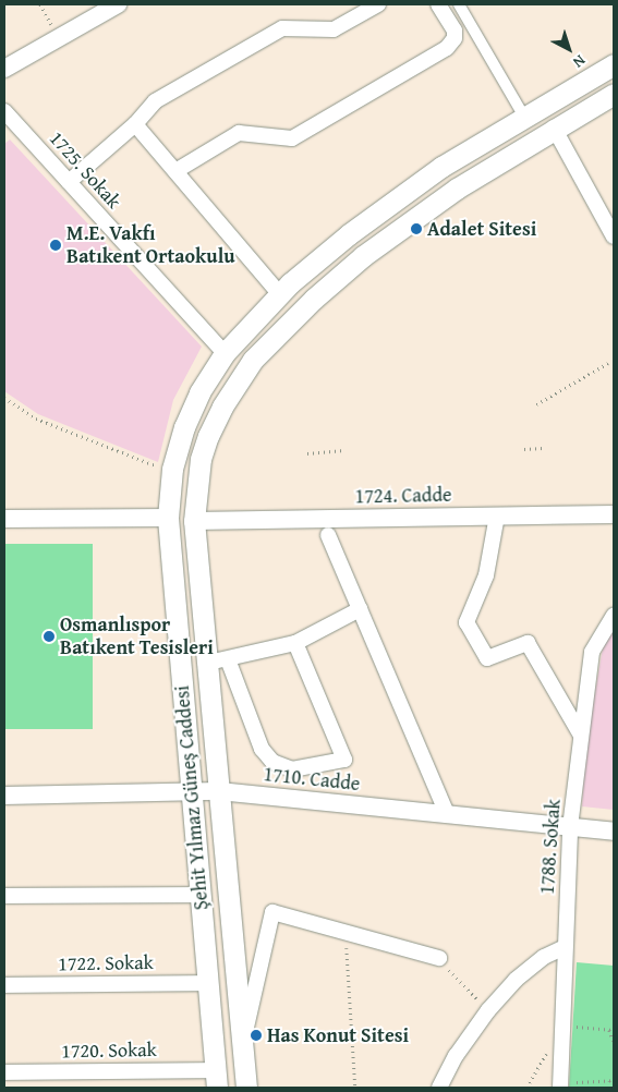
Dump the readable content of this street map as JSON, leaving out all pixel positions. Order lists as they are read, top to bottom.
{
  "streets": {
    "main road": ["Şehit Yılmaz Güneş Caddesi"],
    "street": [
      "1725. Sokak",
      "1724. Cadde",
      "1710. Cadde",
      "1788. Sokak",
      "1722. Sokak",
      "1720. Sokak"
    ]
  },
  "crossings": [
    ["1725. Sokak", "Şehit Yılmaz Güneş Caddesi"],
    ["1724. Cadde", "Şehit Yılmaz Güneş Caddesi"],
    ["1710. Cadde", "Şehit Yılmaz Güneş Caddesi"],
    ["1710. Cadde", "1788. Sokak"],
    ["Şehit Yılmaz Güneş Caddesi", "1722. Sokak"],
    ["Şehit Yılmaz Güneş Caddesi", "1720. Sokak"]
  ],
  "places": [
    "Adalet Sitesi",
    "M.E. Vakfı Batıkent Ortaokulu",
    "Osmanlıspor Batıkent Tesisleri",
    "Has Konut Sitesi"
  ],
  "north": "bottom right"
}
